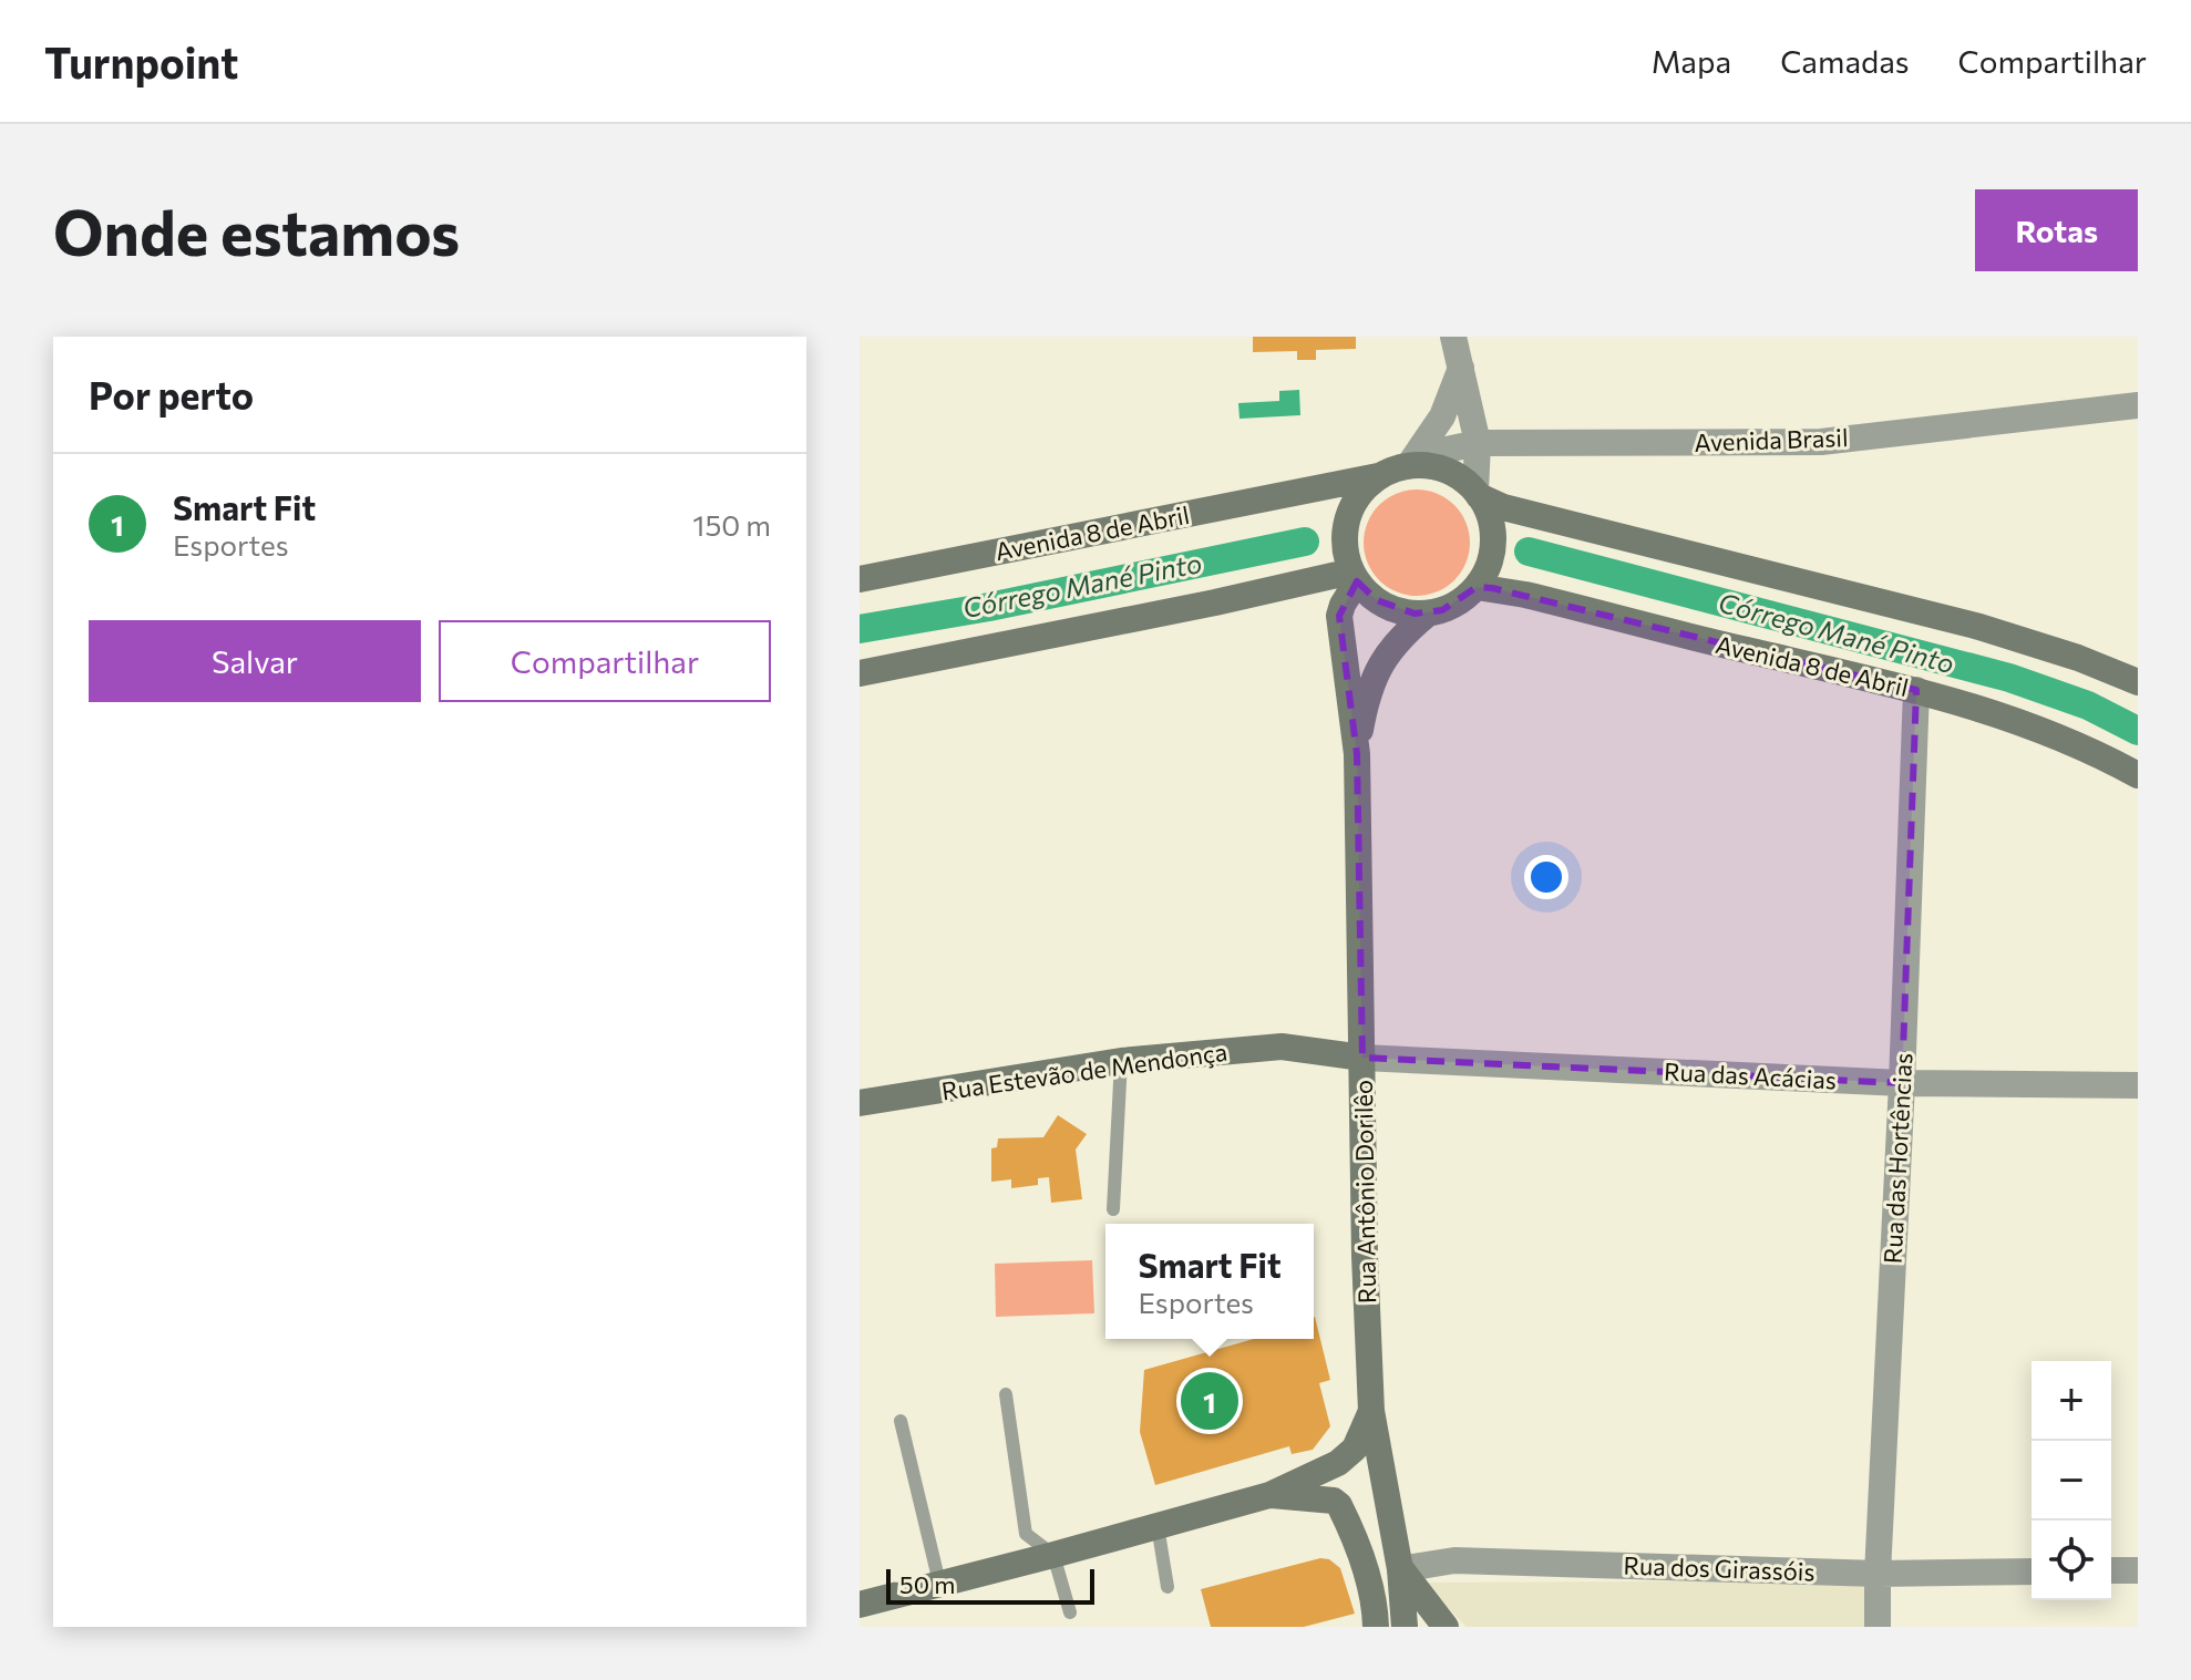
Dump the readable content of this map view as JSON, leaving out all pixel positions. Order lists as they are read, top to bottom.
{
  "streets": {
    "main road": ["Avenida 8 de Abril", "Rua Estevão de Mendonça", "Rua Antônio Dorilêo"],
    "street": [
      "Avenida Brasil",
      "Rua das Acácias",
      "Rua das Hortências",
      "Rua dos Girassóis"
    ]
  },
  "crossings": [
    ["Avenida Brasil", "Avenida 8 de Abril"],
    ["Avenida Brasil", "Rua Antônio Dorilêo"],
    ["Avenida 8 de Abril", "Rua das Hortências"],
    ["Avenida 8 de Abril", "Rua Antônio Dorilêo"],
    ["Rua Estevão de Mendonça", "Rua das Acácias"],
    ["Rua Estevão de Mendonça", "Rua Antônio Dorilêo"],
    ["Rua das Acácias", "Rua das Hortências"],
    ["Rua das Acácias", "Rua Antônio Dorilêo"],
    ["Rua das Hortências", "Rua dos Girassóis"],
    ["Rua Antônio Dorilêo", "Rua dos Girassóis"]
  ],
  "water": ["Córrego Mané Pinto"],
  "scale_bar": "50 m",
  "page": {
    "header": "Turnpoint",
    "nav": ["Mapa", "Camadas", "Compartilhar"],
    "buttons": [
      "Rotas",
      ["Salvar", "Compartilhar"]
    ],
    "title": "Onde estamos",
    "heading": "Por perto",
    "list": [
      {
        "mark": "1",
        "name": "Smart Fit",
        "note": "Esportes",
        "value": "150 m"
      }
    ],
    "popup": ["Smart Fit", "Esportes"],
    "map_buttons": ["+", "−"],
    "pins": "1",
    "scale": "50 m"
  }
}
